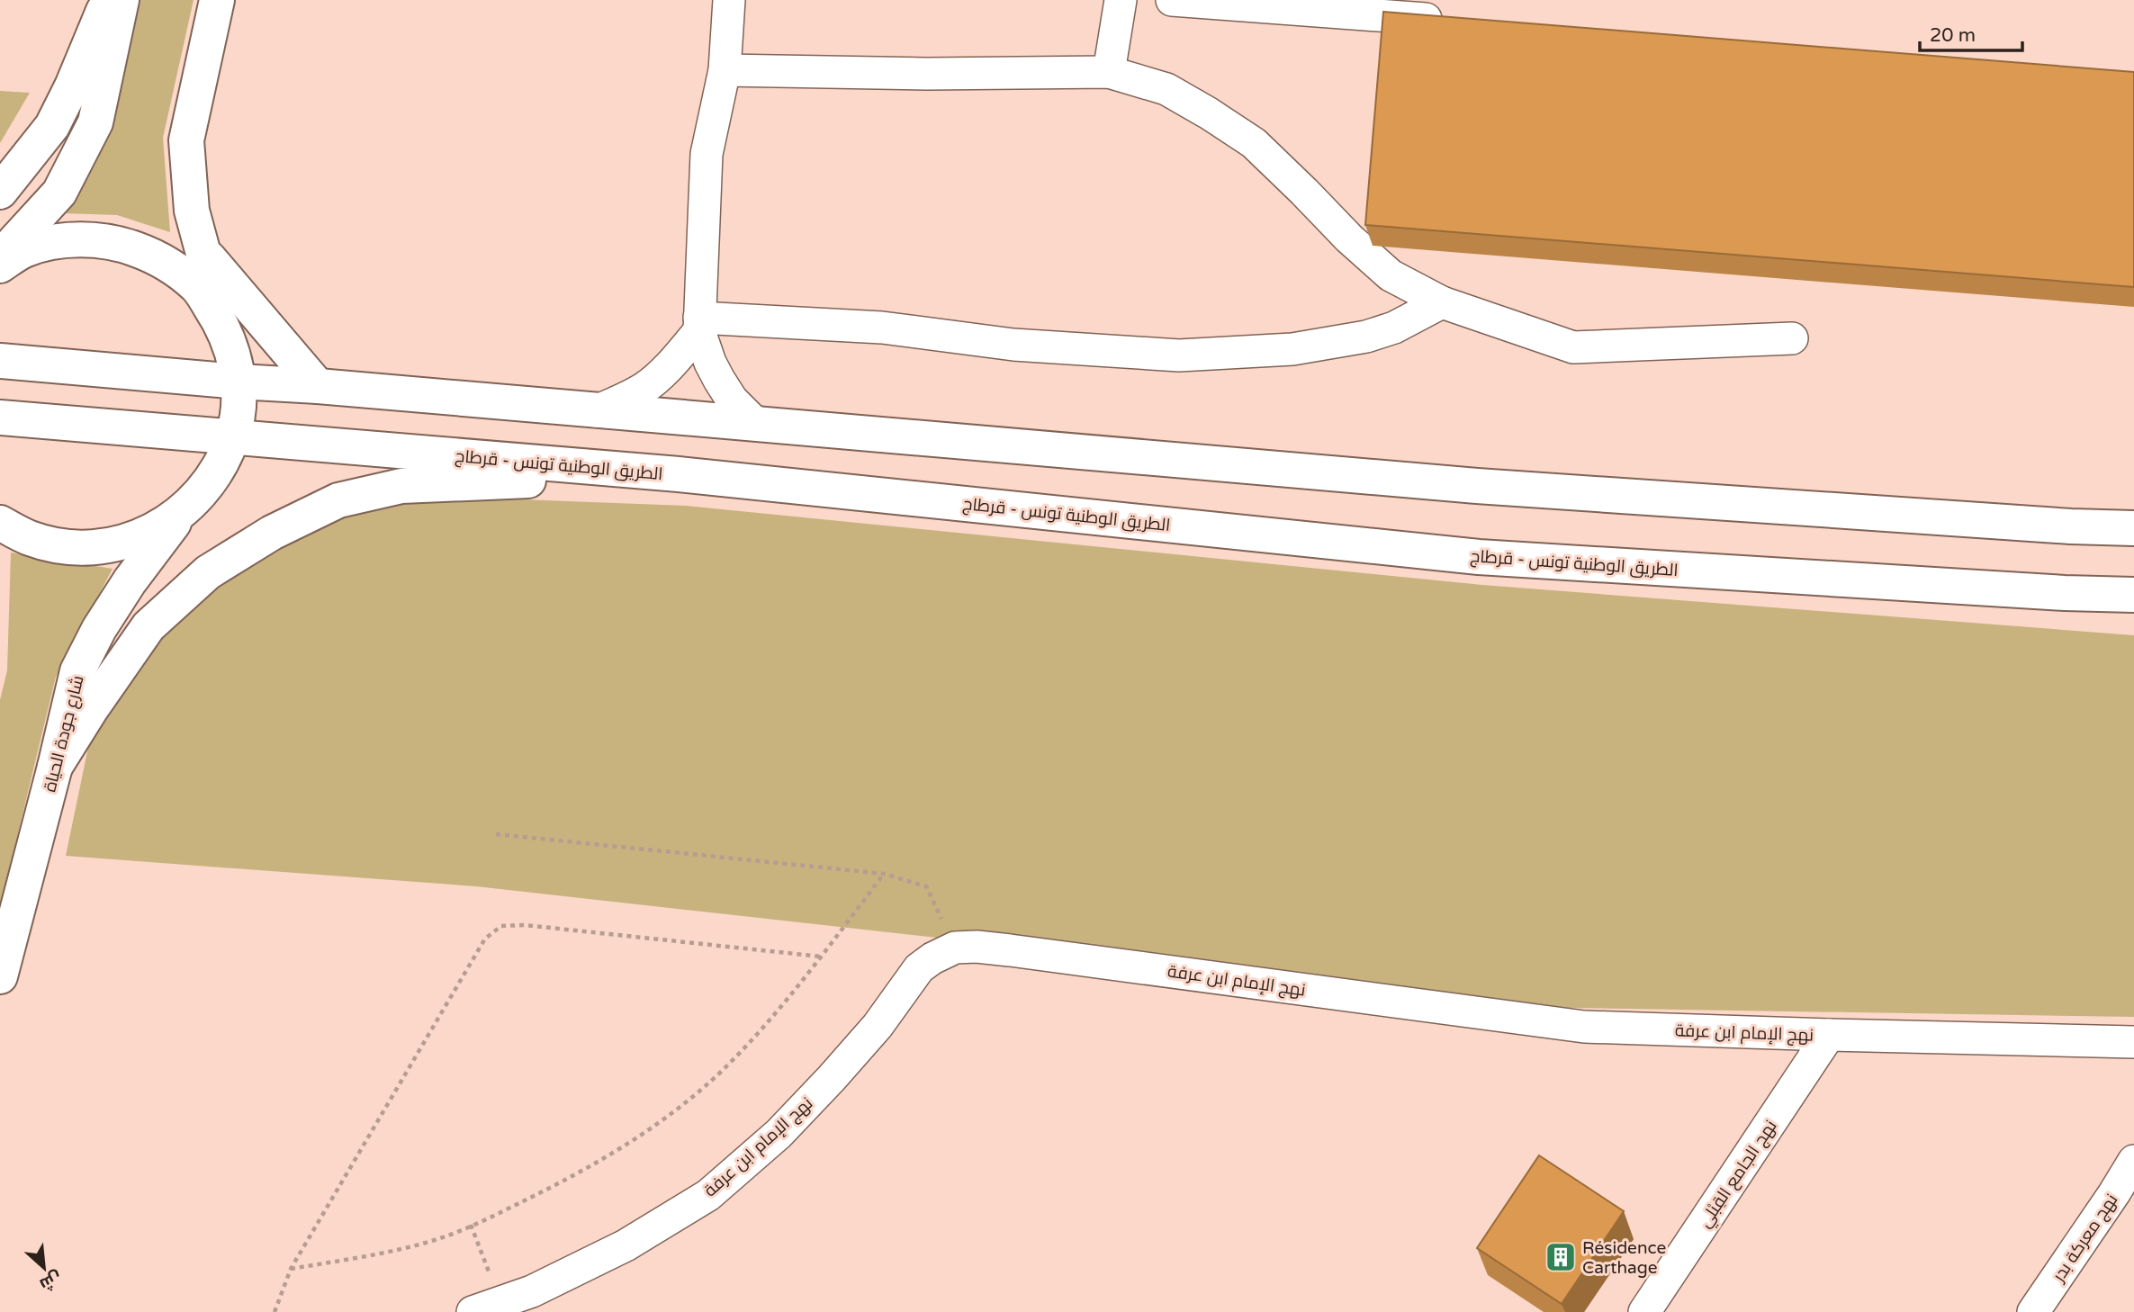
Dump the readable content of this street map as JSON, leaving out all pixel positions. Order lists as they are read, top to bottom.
{
  "streets": {
    "highway": ["الطريق الوطنية تونس - قرطاج", "شارع جودة الحياة"],
    "street": ["نهج الإمام ابن عرفة", "نهج الجامع القِبْلي", "نهج معركة بدر"]
  },
  "crossings": [
    ["نهج الإمام ابن عرفة", "نهج الجامع القِبْلي"]
  ],
  "places": {
    "building": ["Résidence Carthage"]
  },
  "scale_bar": "20 m",
  "north": "bottom right"
}
